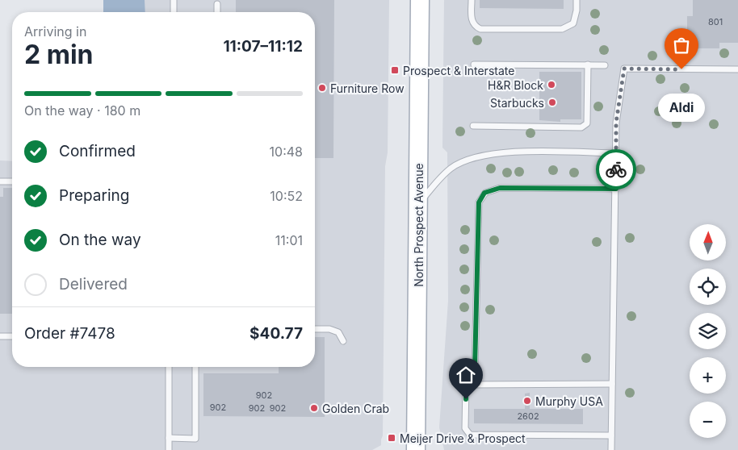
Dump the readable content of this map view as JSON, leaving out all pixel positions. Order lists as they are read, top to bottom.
{
  "streets": {
    "main road": ["North Prospect Avenue"]
  },
  "places": {
    "other": [
      "Aldi",
      "H&R Block",
      "Furniture Row",
      "Starbucks",
      "Murphy USA",
      "Golden Crab"
    ],
    "transit": ["Prospect & Interstate", "Meijer Drive & Prospect"]
  },
  "house_numbers": [
    "801",
    "902",
    "902",
    "902",
    "902",
    "2602"
  ],
  "north": "top",
  "page": {
    "heading": ["2 min", "Arriving in", "11:07–11:12"],
    "panel": ["Order #7478", "$40.77"],
    "bar": "On the way · 180 m",
    "bubble": "Aldi",
    "list": [
      ["Confirmed", "10:48"],
      ["Preparing", "10:52"],
      ["On the way", "11:01"],
      "Delivered"
    ],
    "map_buttons": ["+", "−"]
  }
}
